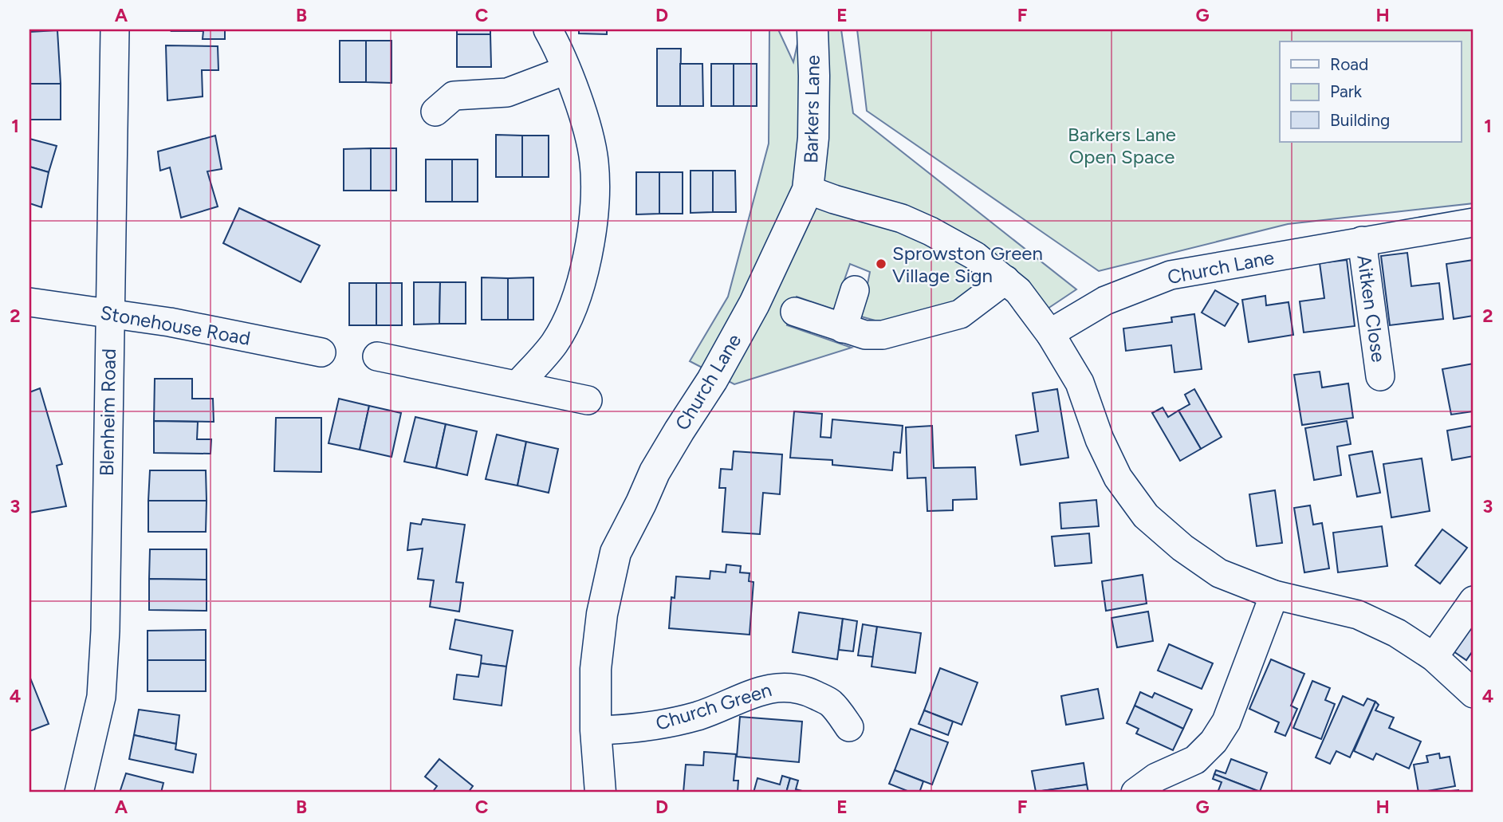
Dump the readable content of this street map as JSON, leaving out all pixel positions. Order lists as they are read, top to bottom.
{
  "streets": {
    "street": [
      "Barkers Lane",
      "Church Lane",
      "Aitken Close",
      "Stonehouse Road",
      "Blenheim Road",
      "Church Green"
    ]
  },
  "crossings": [
    ["Barkers Lane", "Church Lane"],
    ["Church Lane", "Aitken Close"],
    ["Church Lane", "Church Green"],
    ["Stonehouse Road", "Blenheim Road"]
  ],
  "parks": ["Barkers Lane Open Space"],
  "places": ["Sprowston Green Village Sign"],
  "legend": ["Road", "Park", "Building"],
  "grid": {
    "columns": [
      "A",
      "B",
      "C",
      "D",
      "E",
      "F",
      "G",
      "H"
    ],
    "rows": [
      "1",
      "2",
      "3",
      "4"
    ]
  }
}
